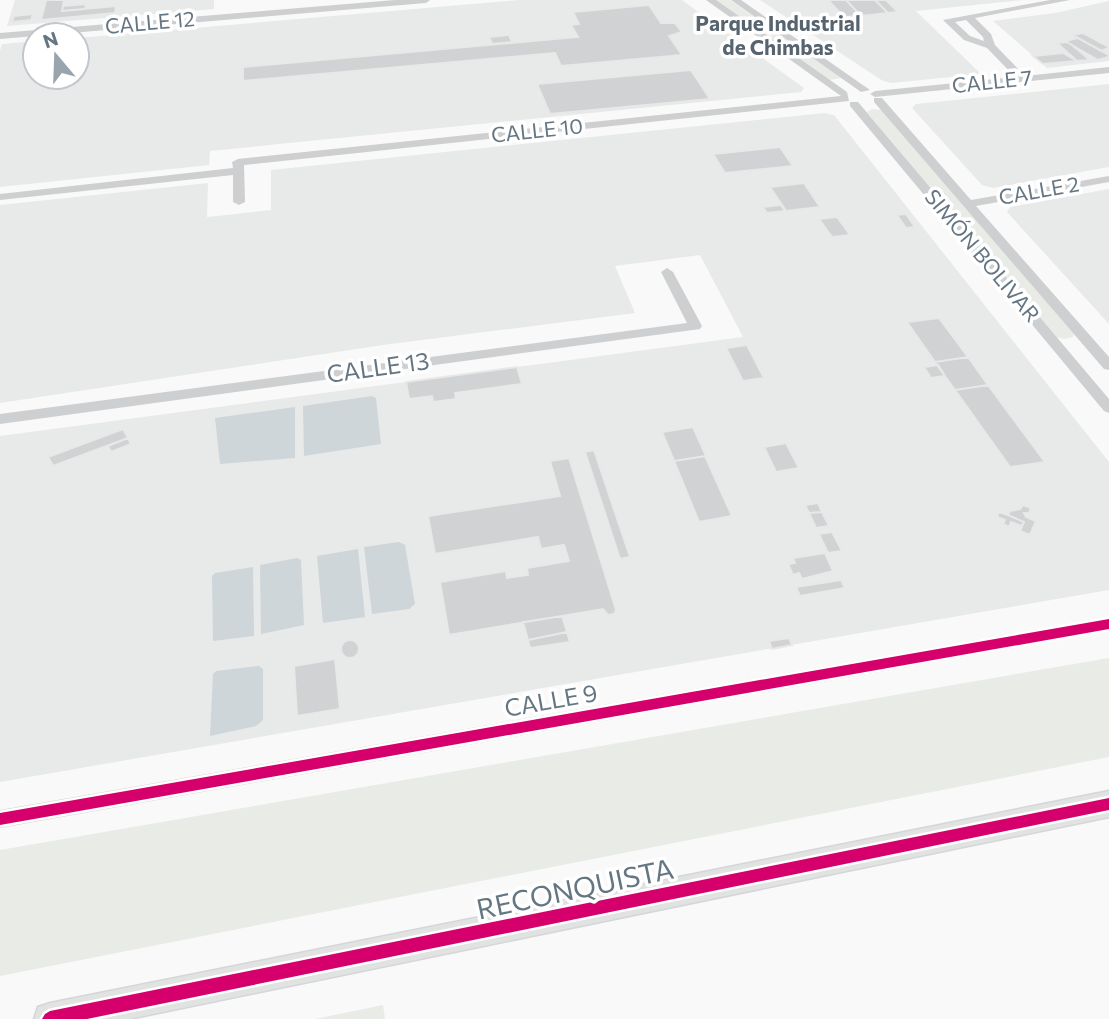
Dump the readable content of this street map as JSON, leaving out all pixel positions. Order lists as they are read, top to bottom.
{
  "streets": {
    "street": [
      "CALLE 12",
      "CALLE 7",
      "CALLE 10",
      "CALLE 2",
      "SIMÓN BOLIVAR",
      "CALLE 13",
      "CALLE 9",
      "RECONQUISTA"
    ]
  },
  "crossings": [
    ["CALLE 7", "SIMÓN BOLIVAR"],
    ["CALLE 10", "SIMÓN BOLIVAR"],
    ["CALLE 2", "SIMÓN BOLIVAR"]
  ],
  "districts": ["Parque Industrial de Chimbas"],
  "north": "top"
}
